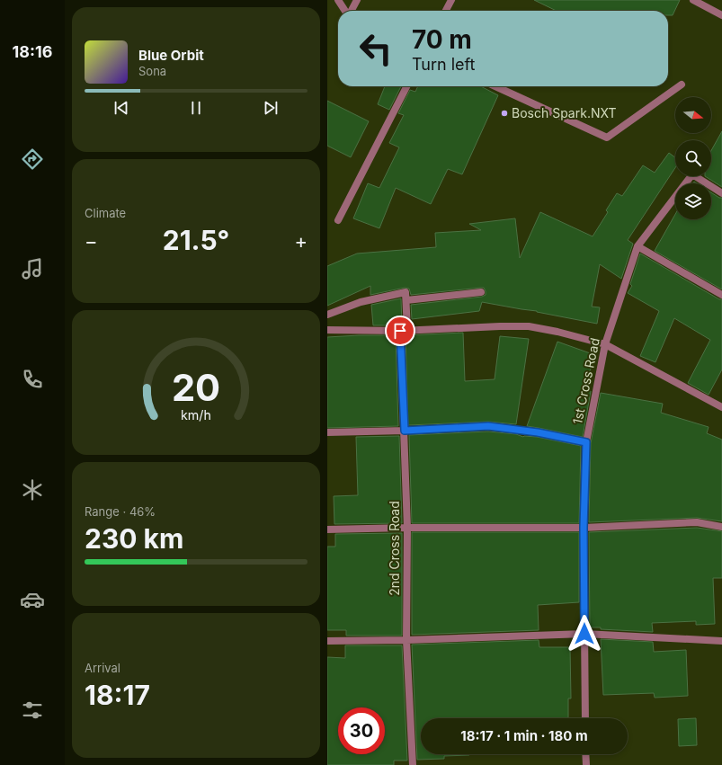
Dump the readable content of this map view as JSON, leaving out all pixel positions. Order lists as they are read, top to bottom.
{
  "streets": {
    "street": ["1st Cross Road", "2nd Cross Road"]
  },
  "places": ["Bosch Spark.NXT"],
  "north": "right",
  "page": {
    "tabs": "18:16",
    "turn": ["70 m", "Turn left"],
    "song": ["Blue Orbit", "Sona"],
    "tile": [
      "Climate",
      ["Range · 46%", "230 km"],
      ["Arrival", "18:17"]
    ],
    "heat": ["−", "21.5°", "+"],
    "limit": "30",
    "trip": "18:17 · 1 min · 180 m",
    "gauge": ["20", "km/h"]
  }
}
